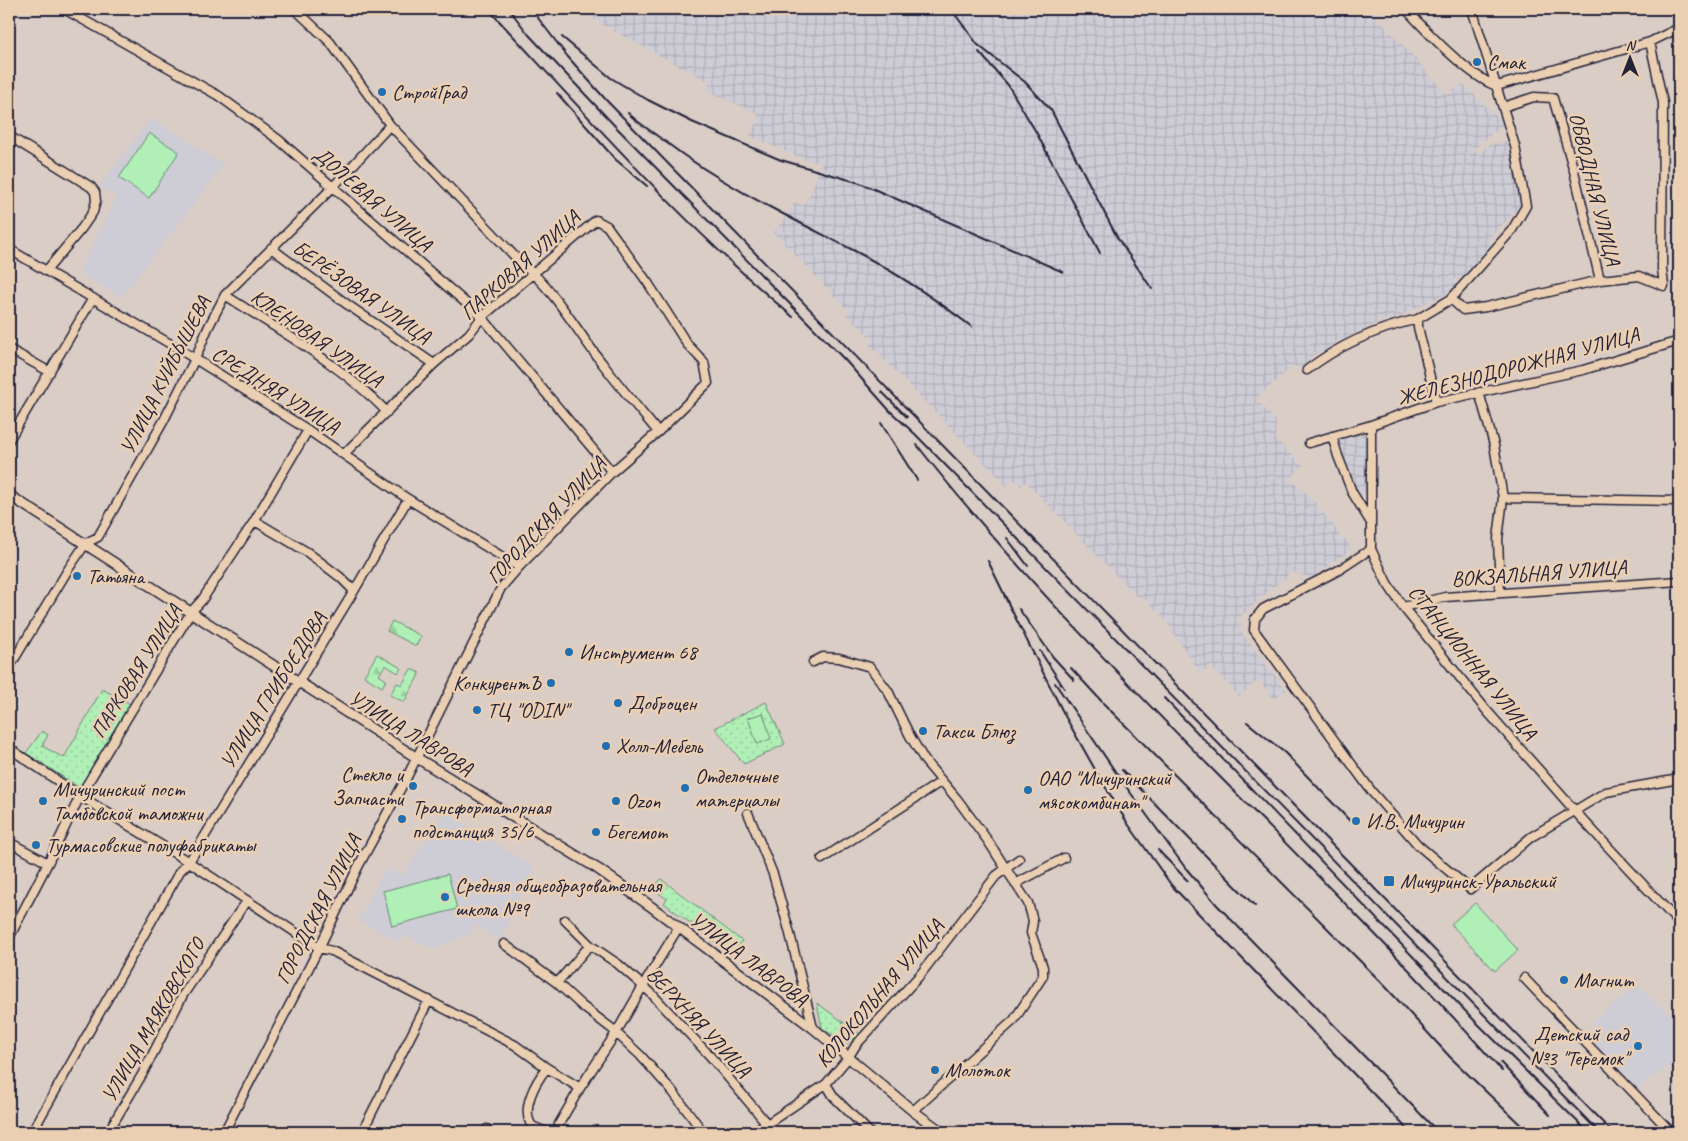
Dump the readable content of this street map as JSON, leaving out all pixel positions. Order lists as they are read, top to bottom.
{
  "streets": {
    "main road": ["УЛИЦА ЛАВРОВА"],
    "street": [
      "ОБВОДНАЯ УЛИЦА",
      "ДОЛЕВАЯ УЛИЦА",
      "ПАРКОВАЯ УЛИЦА",
      "БЕРЁЗОВАЯ УЛИЦА",
      "КЛЕНОВАЯ УЛИЦА",
      "ЖЕЛЕЗНОДОРОЖНАЯ УЛИЦА",
      "УЛИЦА КУЙБЫШЕВА",
      "СРЕДНЯЯ УЛИЦА",
      "ГОРОДСКАЯ УЛИЦА",
      "ВОКЗАЛЬНАЯ УЛИЦА",
      "СТАНЦИОННАЯ УЛИЦА",
      "УЛИЦА ГРИБОЕДОВА",
      "КОЛОКОЛЬНАЯ УЛИЦА",
      "УЛИЦА МАЯКОВСКОГО",
      "ВЕРХНЯЯ УЛИЦА"
    ]
  },
  "crossings": [
    ["ДОЛЕВАЯ УЛИЦА", "ПАРКОВАЯ УЛИЦА"],
    ["ДОЛЕВАЯ УЛИЦА", "УЛИЦА КУЙБЫШЕВА"],
    ["ДОЛЕВАЯ УЛИЦА", "ГОРОДСКАЯ УЛИЦА"],
    ["ПАРКОВАЯ УЛИЦА", "БЕРЁЗОВАЯ УЛИЦА"],
    ["ПАРКОВАЯ УЛИЦА", "КЛЕНОВАЯ УЛИЦА"],
    ["ПАРКОВАЯ УЛИЦА", "СРЕДНЯЯ УЛИЦА"],
    ["ПАРКОВАЯ УЛИЦА", "ГОРОДСКАЯ УЛИЦА"],
    ["ПАРКОВАЯ УЛИЦА", "УЛИЦА ЛАВРОВА"],
    ["БЕРЁЗОВАЯ УЛИЦА", "УЛИЦА КУЙБЫШЕВА"],
    ["КЛЕНОВАЯ УЛИЦА", "УЛИЦА КУЙБЫШЕВА"],
    ["ЖЕЛЕЗНОДОРОЖНАЯ УЛИЦА", "СТАНЦИОННАЯ УЛИЦА"],
    ["УЛИЦА КУЙБЫШЕВА", "СРЕДНЯЯ УЛИЦА"],
    ["УЛИЦА КУЙБЫШЕВА", "УЛИЦА ЛАВРОВА"],
    ["СРЕДНЯЯ УЛИЦА", "ГОРОДСКАЯ УЛИЦА"],
    ["СРЕДНЯЯ УЛИЦА", "УЛИЦА ГРИБОЕДОВА"],
    ["ГОРОДСКАЯ УЛИЦА", "УЛИЦА ЛАВРОВА"],
    ["ВОКЗАЛЬНАЯ УЛИЦА", "СТАНЦИОННАЯ УЛИЦА"],
    ["УЛИЦА ГРИБОЕДОВА", "УЛИЦА ЛАВРОВА"],
    ["УЛИЦА ЛАВРОВА", "КОЛОКОЛЬНАЯ УЛИЦА"],
    ["КОЛОКОЛЬНАЯ УЛИЦА", "ВЕРХНЯЯ УЛИЦА"]
  ],
  "places": {
    "other": [
      "Смак",
      "СтройГрад",
      "Татьяна",
      "Инструмент 68",
      "КонкурентЪ",
      "Доброцен",
      "ТЦ \"ODIN\"",
      "Такси Блюз",
      "Холл-Мебель",
      "Стекло и Запчасти",
      "Отделочные материалы",
      "ОАО \"Мичуринский мясокомбинат\"",
      "Мичуринский пост Тамбовской таможни",
      "Ozon",
      "Трансформаторная подстанция 35/6",
      "И.В. Мичурин",
      "Бегемот",
      "Турмасовские полуфабрикаты",
      "Средняя общеобразовательная школа №9",
      "Магнит",
      "Детский сад №3 \"Теремок\"",
      "Молоток"
    ],
    "transit": ["Мичуринск-Уральский"]
  },
  "north": "top"
}
